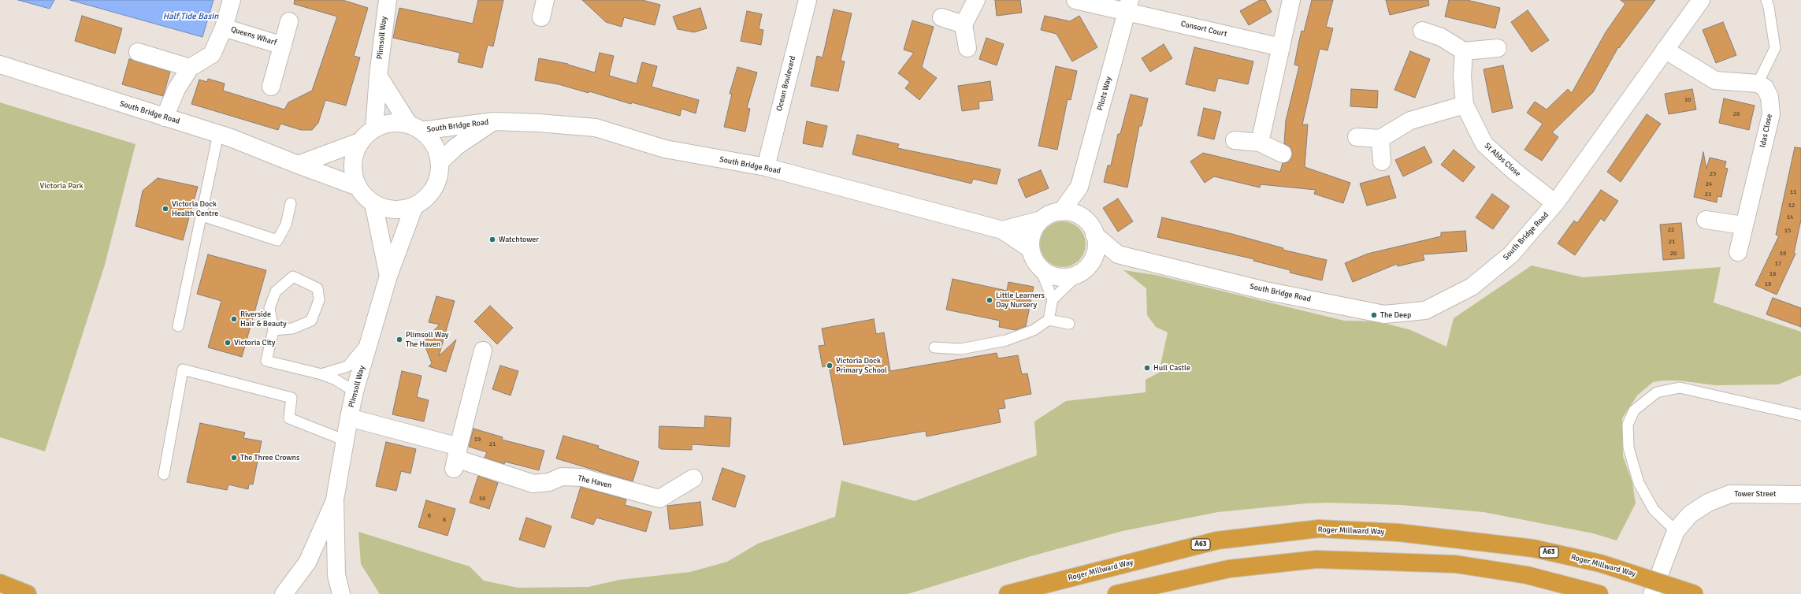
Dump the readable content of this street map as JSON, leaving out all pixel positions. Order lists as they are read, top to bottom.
{
  "streets": {
    "highway": ["Roger Millward Way", "A63"],
    "street": [
      "Consort Court",
      "Queens Wharf",
      "Plimsoll Way",
      "Ocean Boulevard",
      "Pilots Way",
      "South Bridge Road",
      "Idas Close",
      "St Abbs Close",
      "The Haven",
      "Tower Street"
    ]
  },
  "crossings": [
    ["Consort Court", "Pilots Way"],
    ["Queens Wharf", "South Bridge Road"],
    ["Plimsoll Way", "South Bridge Road"],
    ["Plimsoll Way", "The Haven"],
    ["Ocean Boulevard", "South Bridge Road"],
    ["Pilots Way", "South Bridge Road"],
    ["South Bridge Road", "St Abbs Close"]
  ],
  "water": ["Half Tide Basin"],
  "parks": ["Victoria Park"],
  "places": [
    "Victoria Dock Health Centre",
    "Watchtower",
    "Little Learners Day Nursery",
    "The Deep",
    "Riverside Hair & Beauty",
    "Plimsoll Way The Haven",
    "Victoria City",
    "Victoria Dock Primary School",
    "Hull Castle",
    "The Three Crowns"
  ],
  "house_numbers": [
    "30",
    "28",
    "25",
    "24",
    "11",
    "23",
    "12",
    "14",
    "22",
    "15",
    "21",
    "20",
    "16",
    "17",
    "18",
    "19",
    "19",
    "21",
    "10",
    "6",
    "8"
  ]
}
